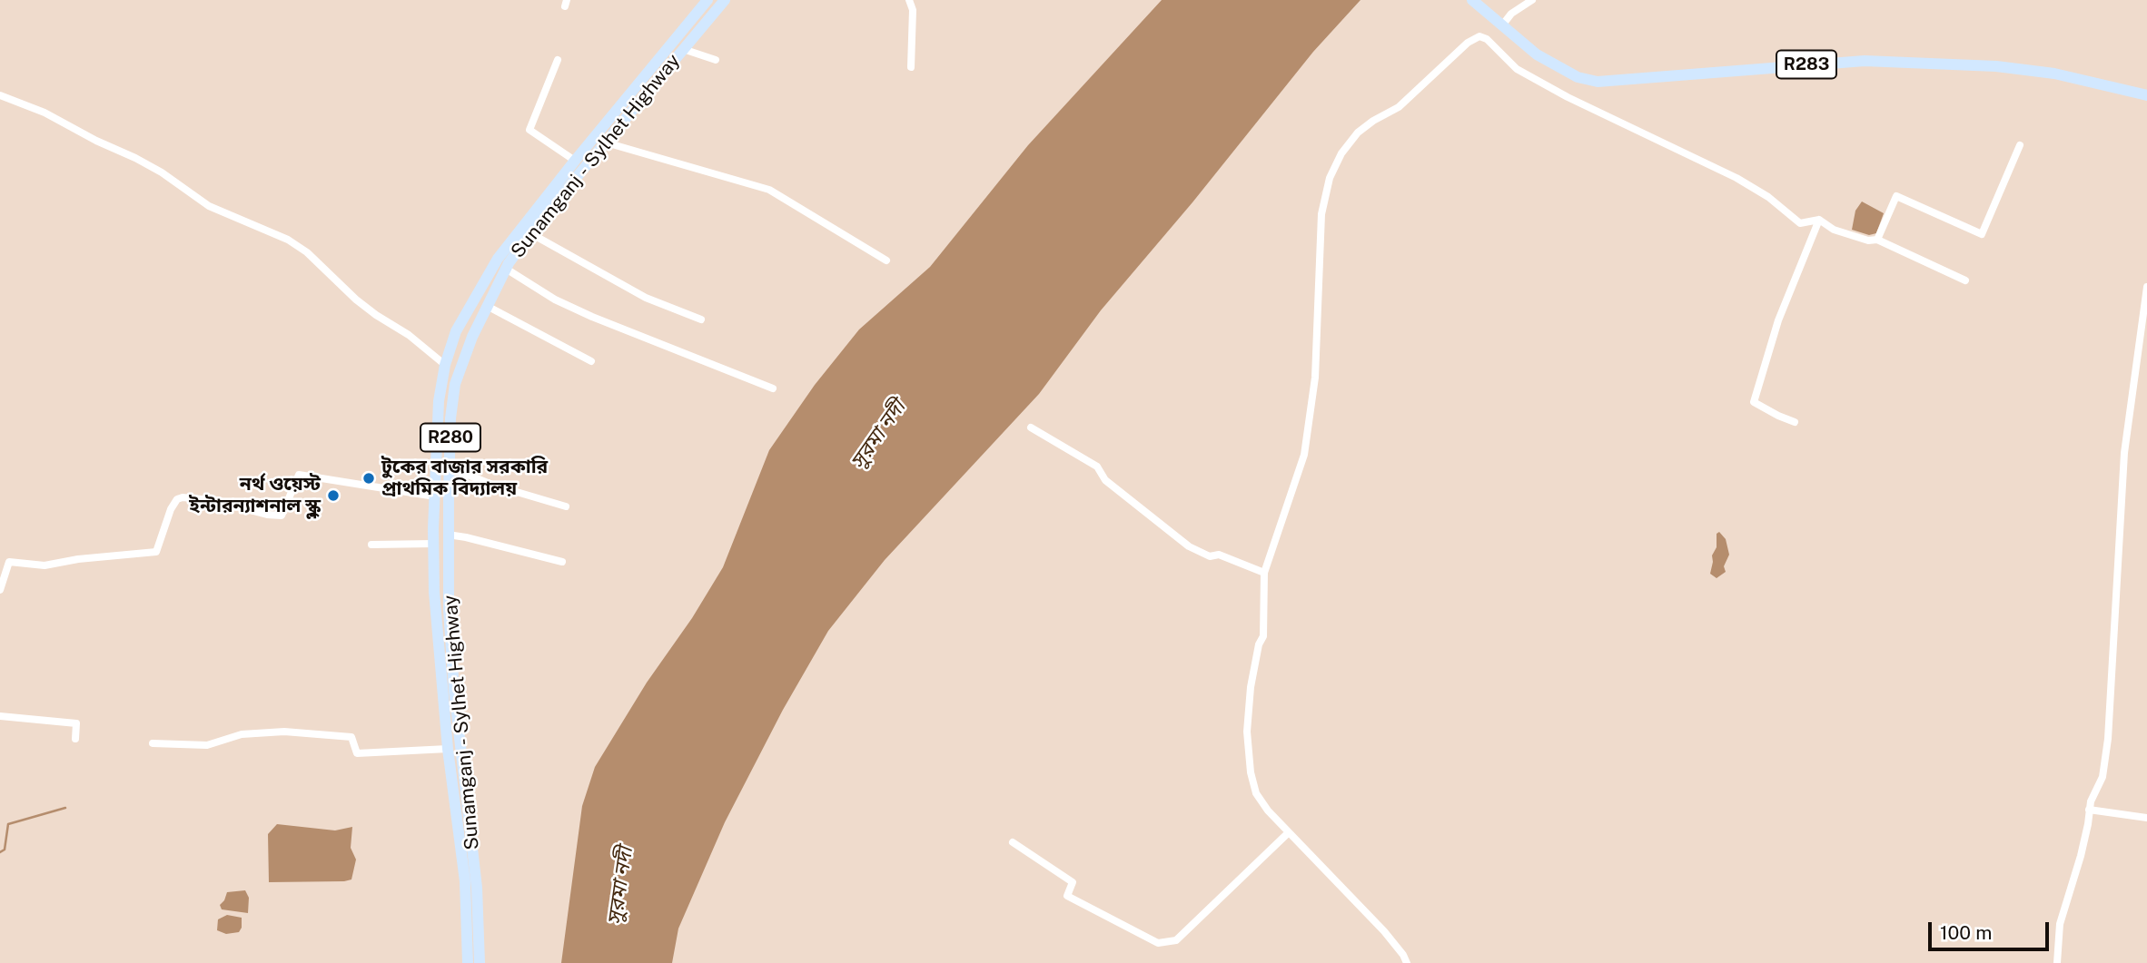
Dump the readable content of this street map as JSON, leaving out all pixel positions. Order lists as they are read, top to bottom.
{
  "streets": {
    "main road": ["R283", "Sunamganj - Sylhet Highway", "R280"]
  },
  "water": ["সুরমা নদী"],
  "places": ["টুকের বাজার সরকারি প্রাথমিক বিদ্যালয়", "নর্থ ওয়েস্ট ইন্টারন্যাশনাল স্কুল"],
  "scale_bar": "100 m"
}
